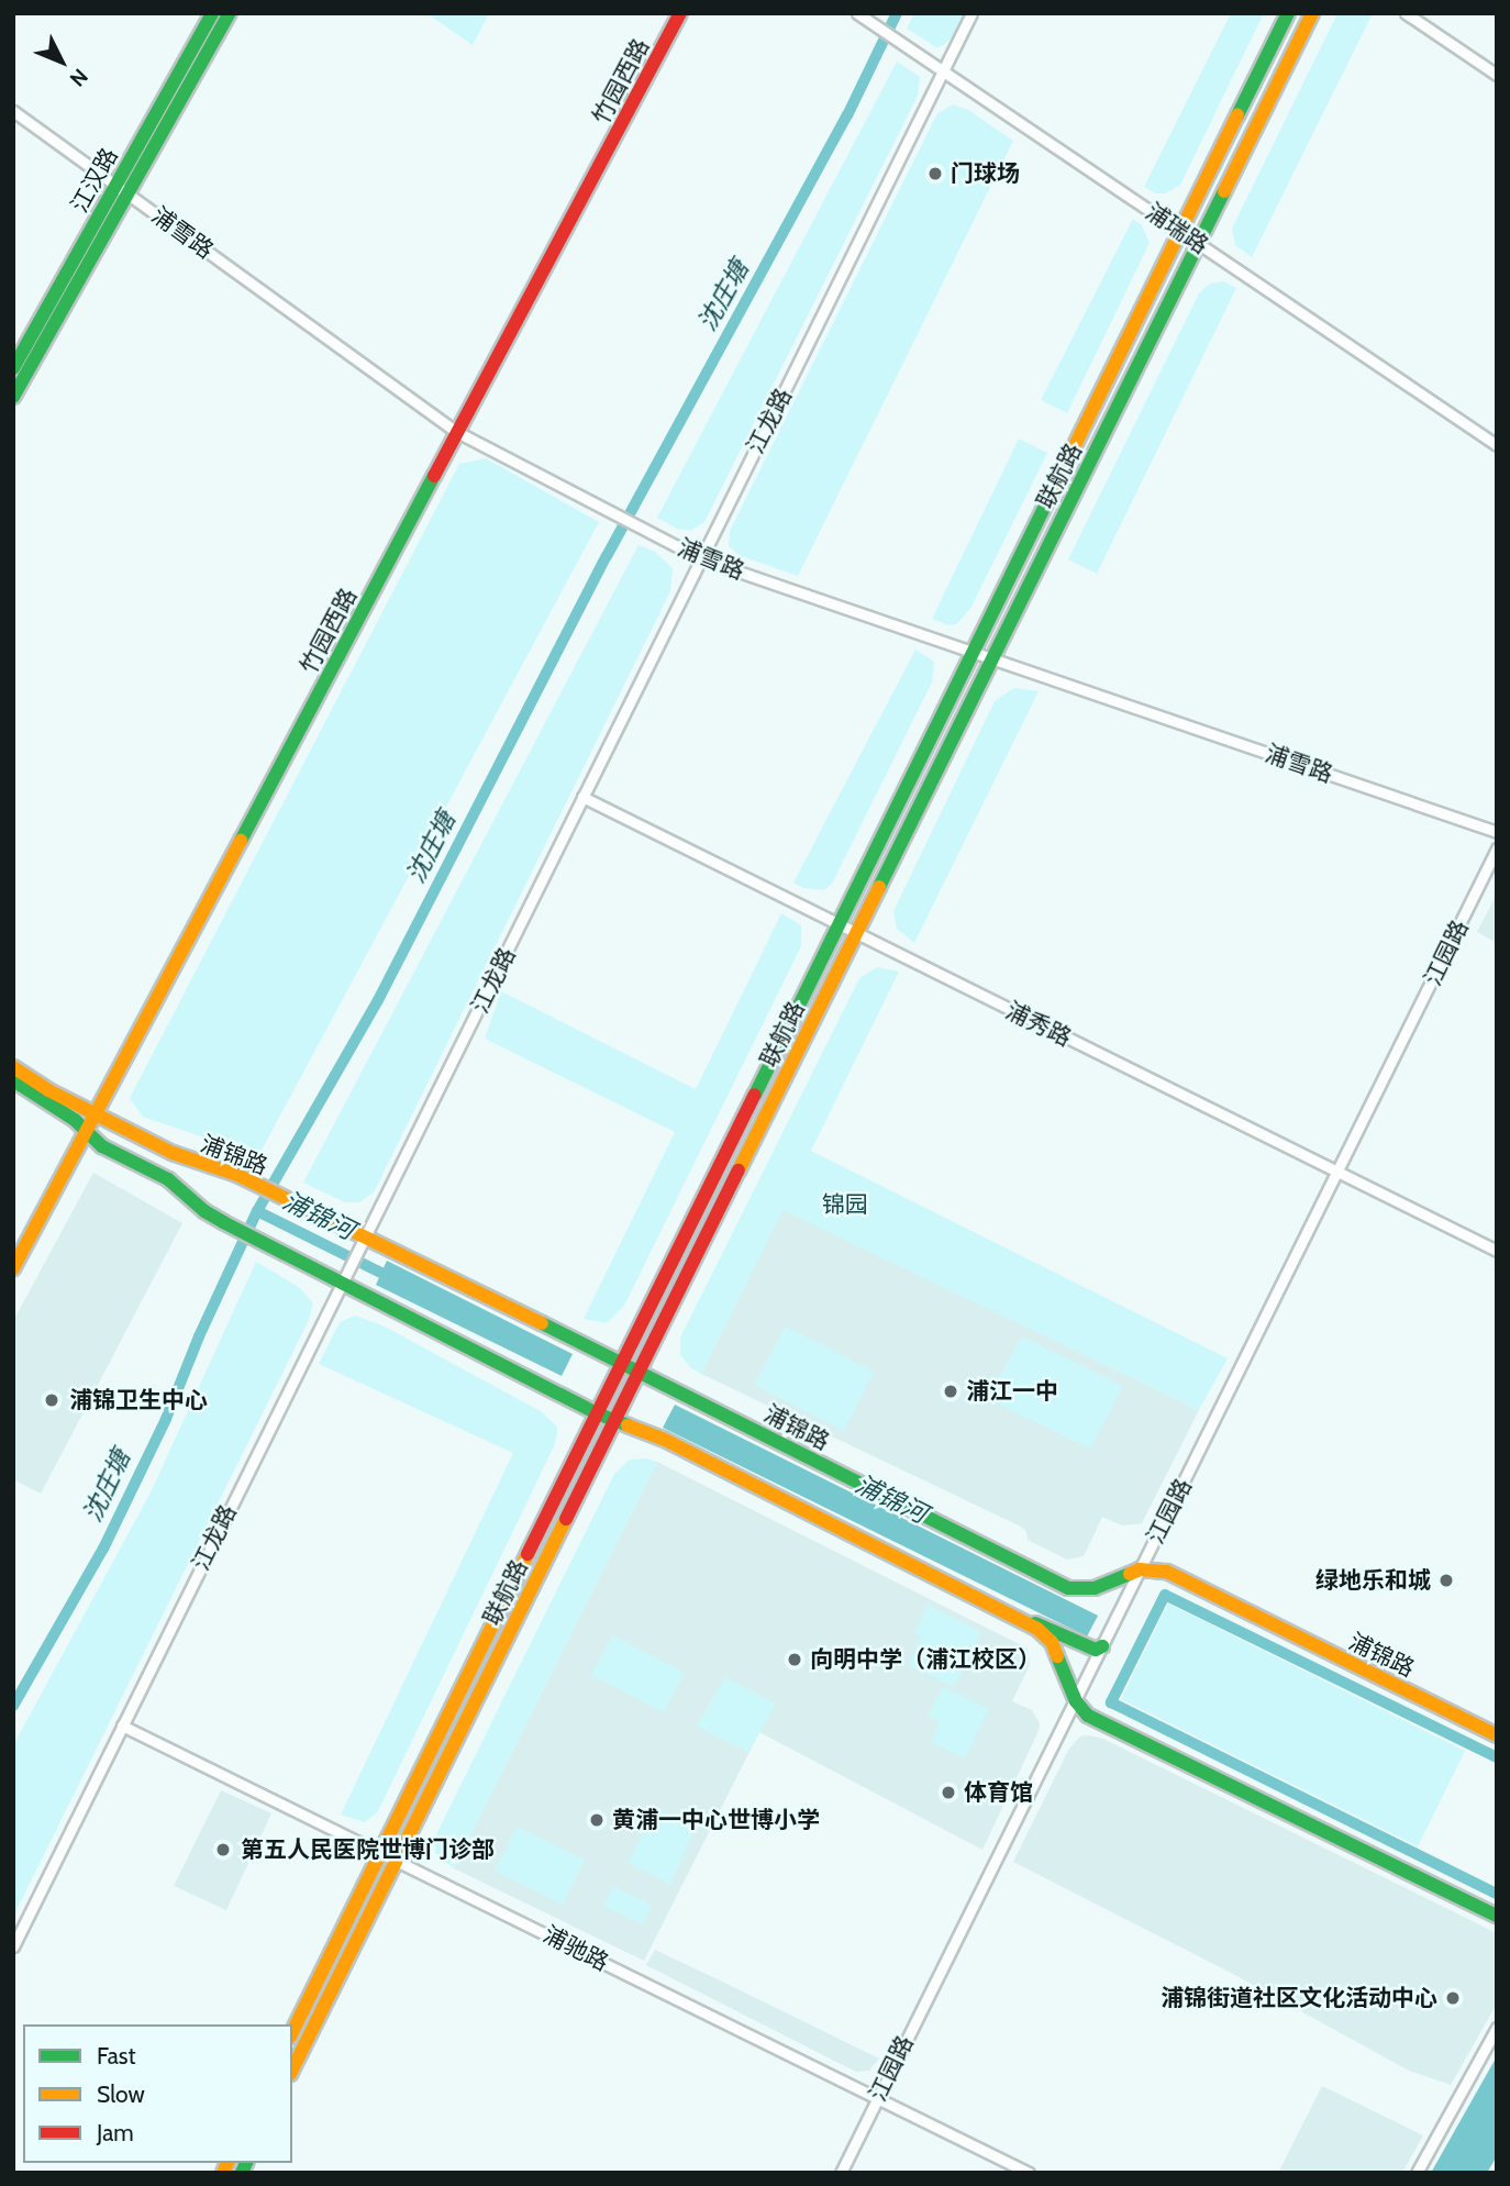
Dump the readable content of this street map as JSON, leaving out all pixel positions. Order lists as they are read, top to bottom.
{
  "streets": {
    "street": [
      "竹园西路",
      "江汉路",
      "浦瑞路",
      "浦雪路",
      "江龙路",
      "联航路",
      "江园路",
      "浦秀路",
      "浦锦路",
      "浦驰路"
    ]
  },
  "crossings": [
    ["竹园西路", "浦雪路"],
    ["竹园西路", "浦锦路"],
    ["江汉路", "浦雪路"],
    ["浦瑞路", "江龙路"],
    ["浦瑞路", "联航路"],
    ["浦雪路", "江龙路"],
    ["浦雪路", "联航路"],
    ["江龙路", "浦秀路"],
    ["江龙路", "浦锦路"],
    ["江龙路", "浦驰路"],
    ["联航路", "浦秀路"],
    ["联航路", "浦锦路"],
    ["联航路", "浦驰路"],
    ["江园路", "浦秀路"],
    ["江园路", "浦锦路"],
    ["江园路", "浦驰路"]
  ],
  "water": ["沈庄塘", "浦锦河"],
  "parks": ["锦园"],
  "places": [
    "门球场",
    "浦江一中",
    "浦锦卫生中心",
    "绿地乐和城",
    "向明中学（浦江校区）",
    "体育馆",
    "黄浦一中心世博小学",
    "第五人民医院世博门诊部",
    "浦锦街道社区文化活动中心"
  ],
  "legend": ["Fast", "Slow", "Jam"],
  "north": "bottom right"
}
